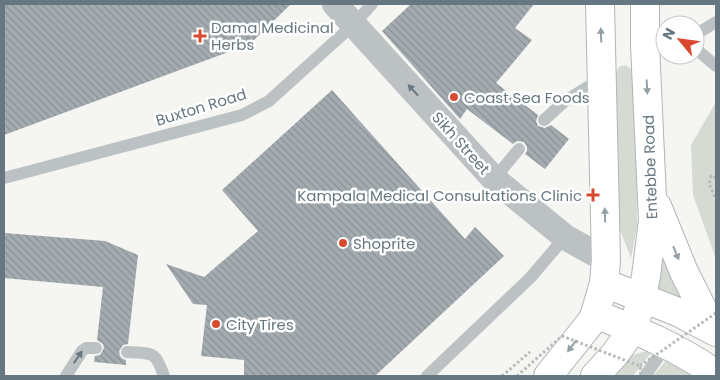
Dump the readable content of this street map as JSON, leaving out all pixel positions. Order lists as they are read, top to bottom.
{
  "streets": {
    "main road": ["Entebbe Road"],
    "street": ["Sikh Street"],
    "lane": ["Buxton Road"]
  },
  "crossings": [
    ["Buxton Road", "Sikh Street"]
  ],
  "one_way": ["Sikh Street"],
  "places": {
    "health": ["Dama Medicinal Herbs", "Kampala Medical Consultations Clinic"],
    "other": ["Coast Sea Foods", "Shoprite", "City Tires"]
  },
  "north": "top left"
}
